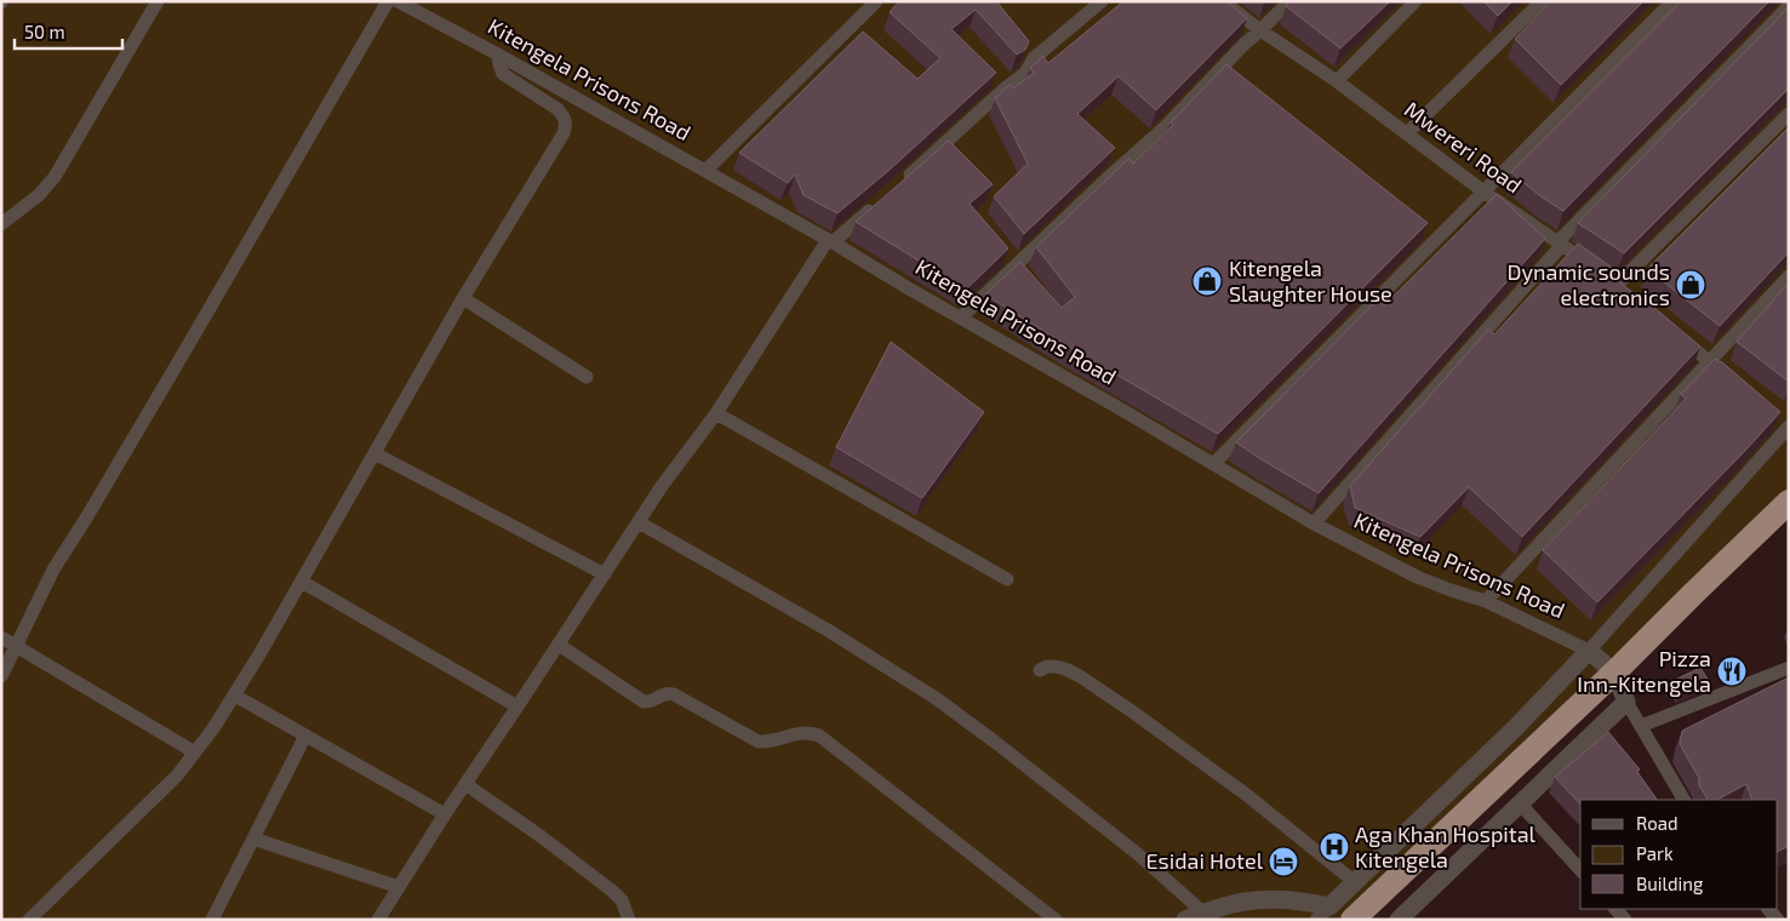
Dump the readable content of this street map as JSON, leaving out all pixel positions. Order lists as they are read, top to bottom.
{
  "streets": {
    "street": ["Kitengela Prisons Road", "Mwereri Road"]
  },
  "places": {
    "shop": ["Kitengela Slaughter House", "Dynamic sounds electronics"],
    "restaurant": ["Pizza Inn-Kitengela"],
    "hospital": ["Aga Khan Hospital Kitengela"],
    "hotel": ["Esidai Hotel"]
  },
  "legend": ["Road", "Park", "Building"],
  "scale_bar": "50 m"
}
